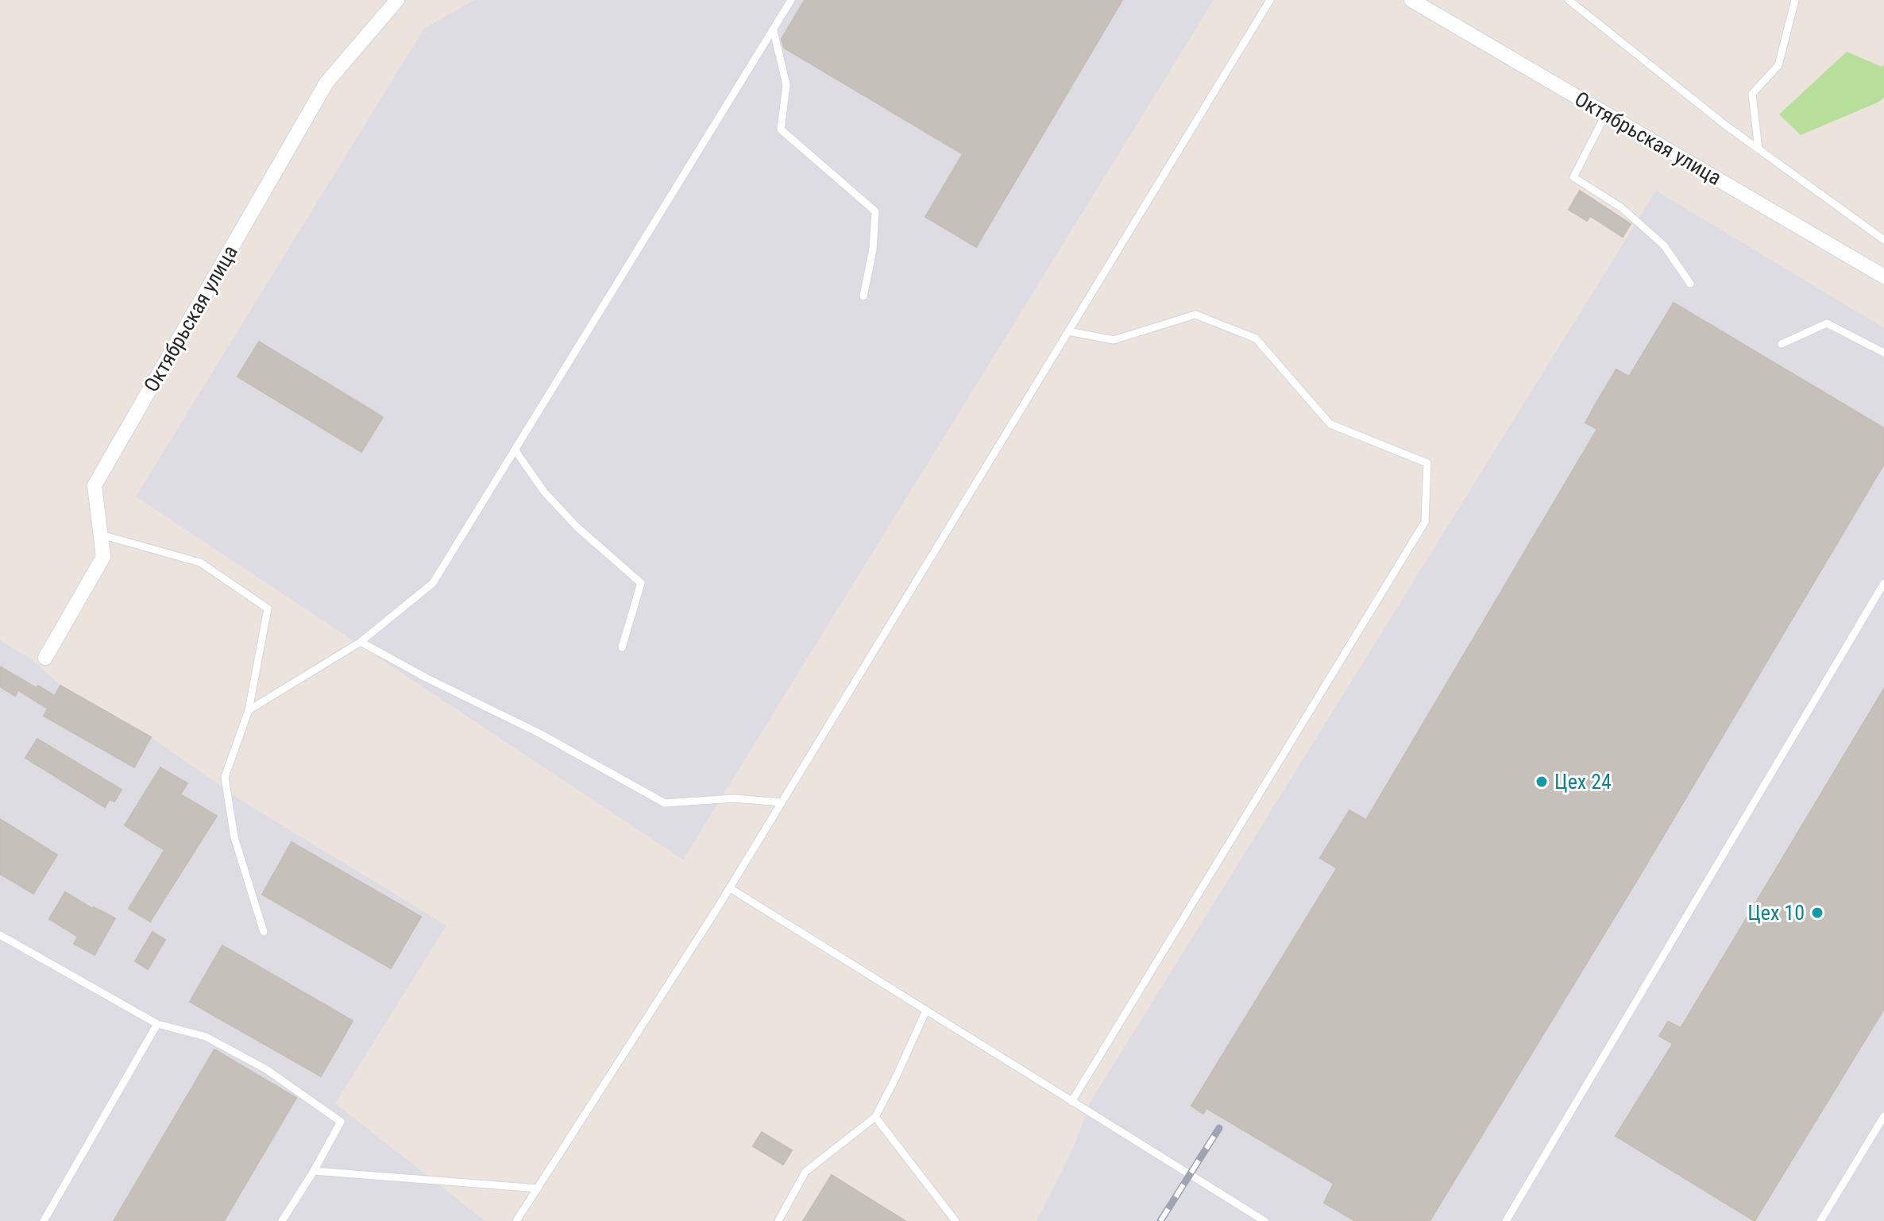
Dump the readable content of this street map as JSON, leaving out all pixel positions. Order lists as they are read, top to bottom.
{
  "streets": {
    "street": ["Октябрьская улица"]
  },
  "places": ["Цех 24", "Цех 10"]
}
